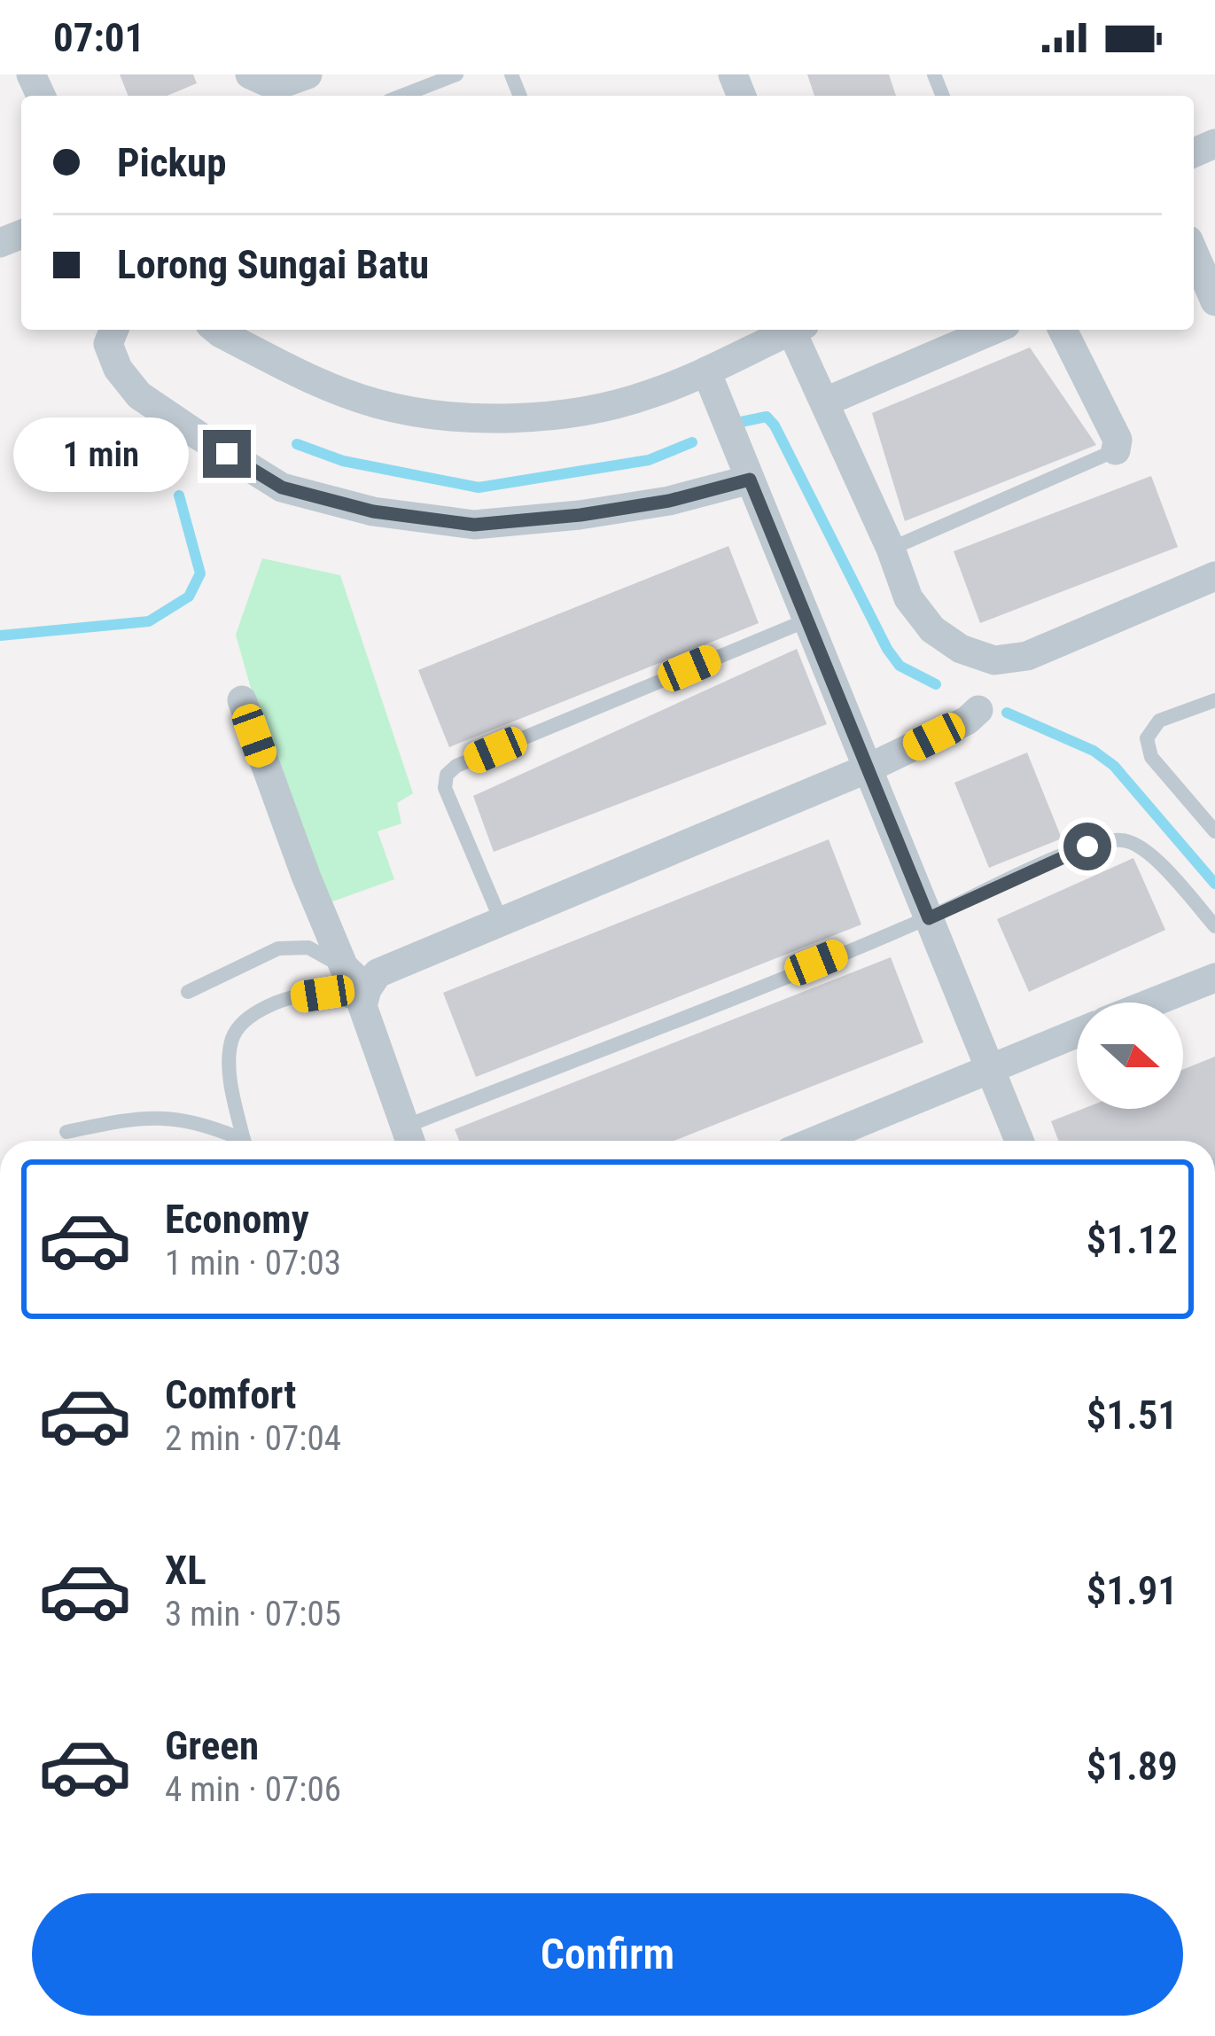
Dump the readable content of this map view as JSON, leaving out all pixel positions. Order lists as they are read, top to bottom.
{
  "north": "right",
  "page": {
    "status": "07:01",
    "banner": ["Pickup", "Lorong Sungai Batu"],
    "bubble": "1 min",
    "list": [
      {
        "name": "Economy",
        "note": "1 min · 07:03",
        "value": "$1.12"
      },
      {
        "name": "Comfort",
        "note": "2 min · 07:04",
        "value": "$1.51"
      },
      {
        "name": "XL",
        "note": "3 min · 07:05",
        "value": "$1.91"
      },
      {
        "name": "Green",
        "note": "4 min · 07:06",
        "value": "$1.89"
      }
    ],
    "buttons": "Confirm"
  }
}
